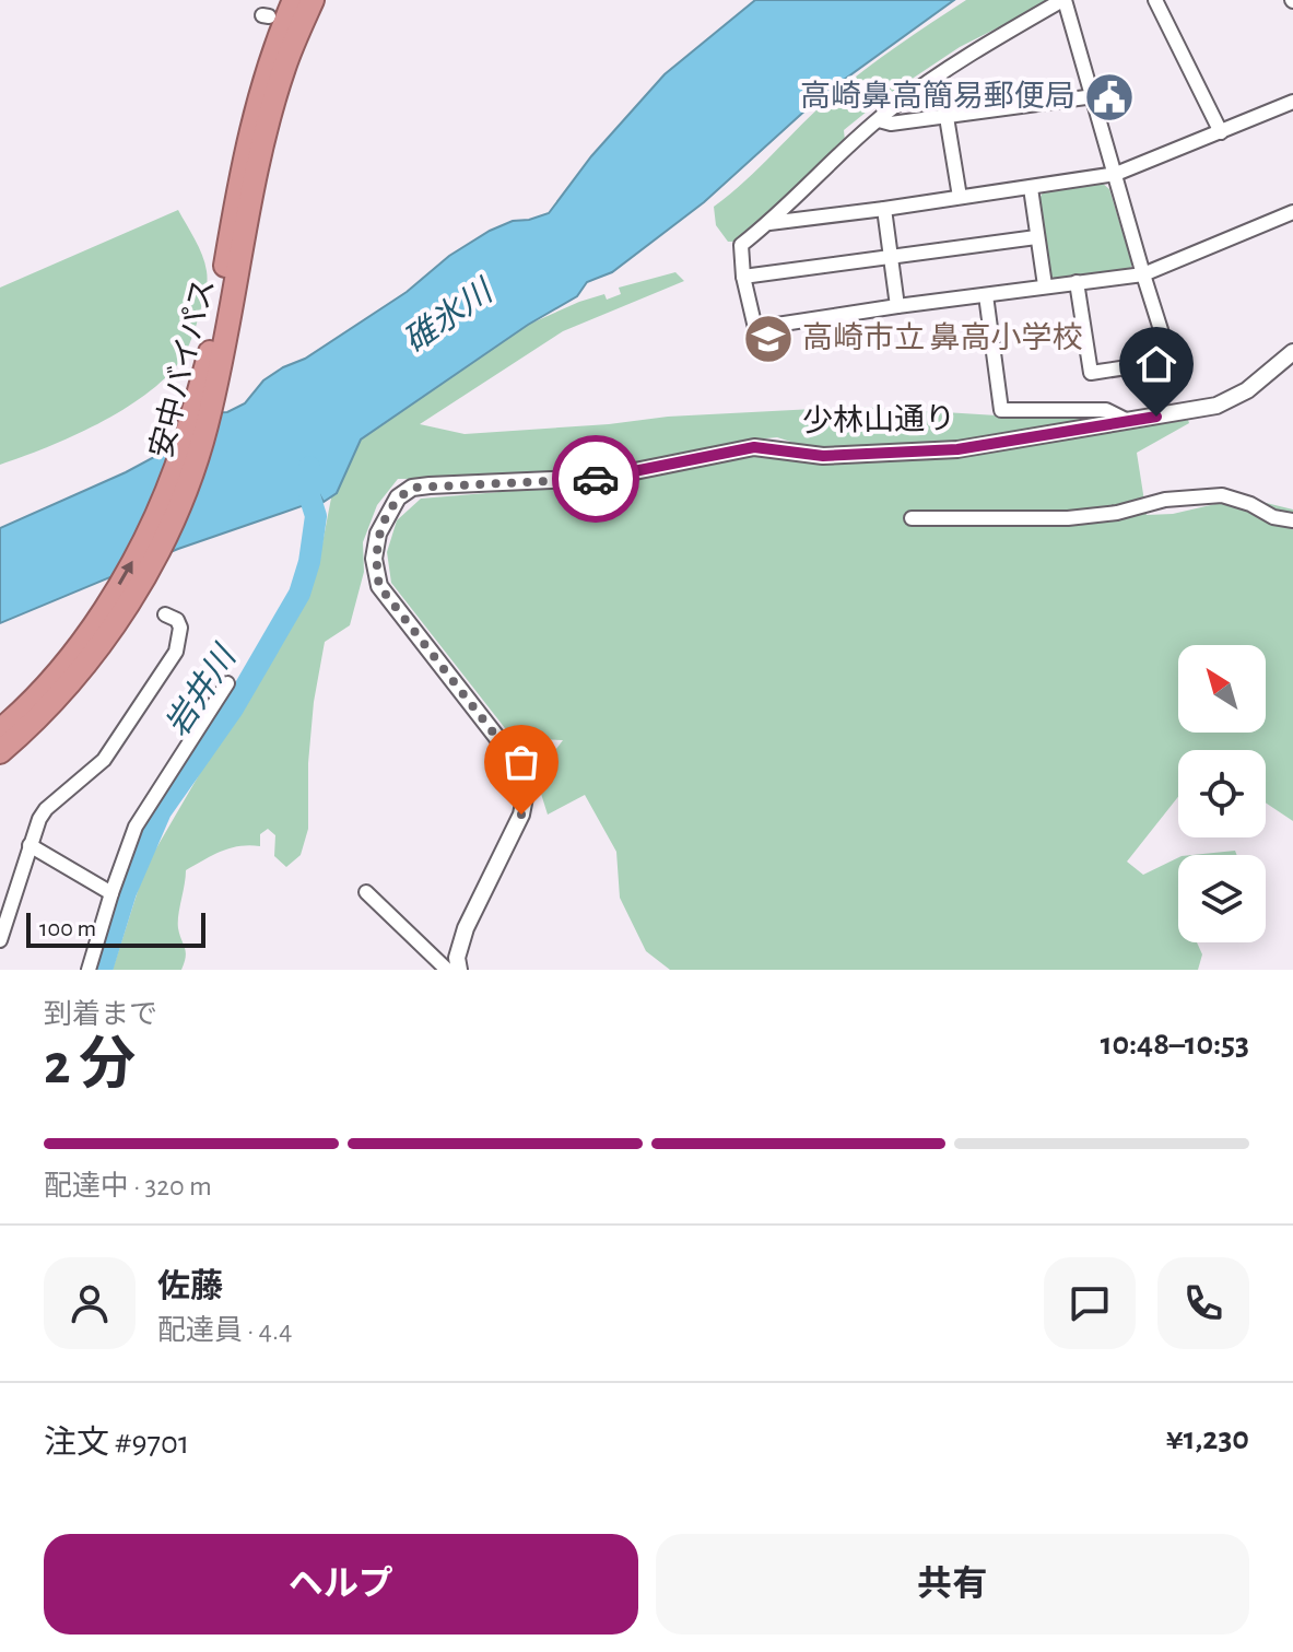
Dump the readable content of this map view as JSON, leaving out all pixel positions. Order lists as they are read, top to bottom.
{
  "streets": {
    "highway": ["安中バイパス"],
    "street": ["少林山通り"]
  },
  "water": ["碓氷川", "岩井川"],
  "places": {
    "public building": ["高崎鼻高簡易郵便局"],
    "school or university": ["高崎市立 鼻高小学校"]
  },
  "scale_bar": "100 m",
  "north": "top left",
  "page": {
    "scale": "100 m",
    "heading": ["2 分", "到着まで", "10:48–10:53"],
    "panel": [
      "佐藤",
      "配達員 · 4.4",
      "注文 #9701",
      "¥1,230"
    ],
    "bar": "配達中 · 320 m",
    "buttons": ["ヘルプ", "共有"]
  }
}
